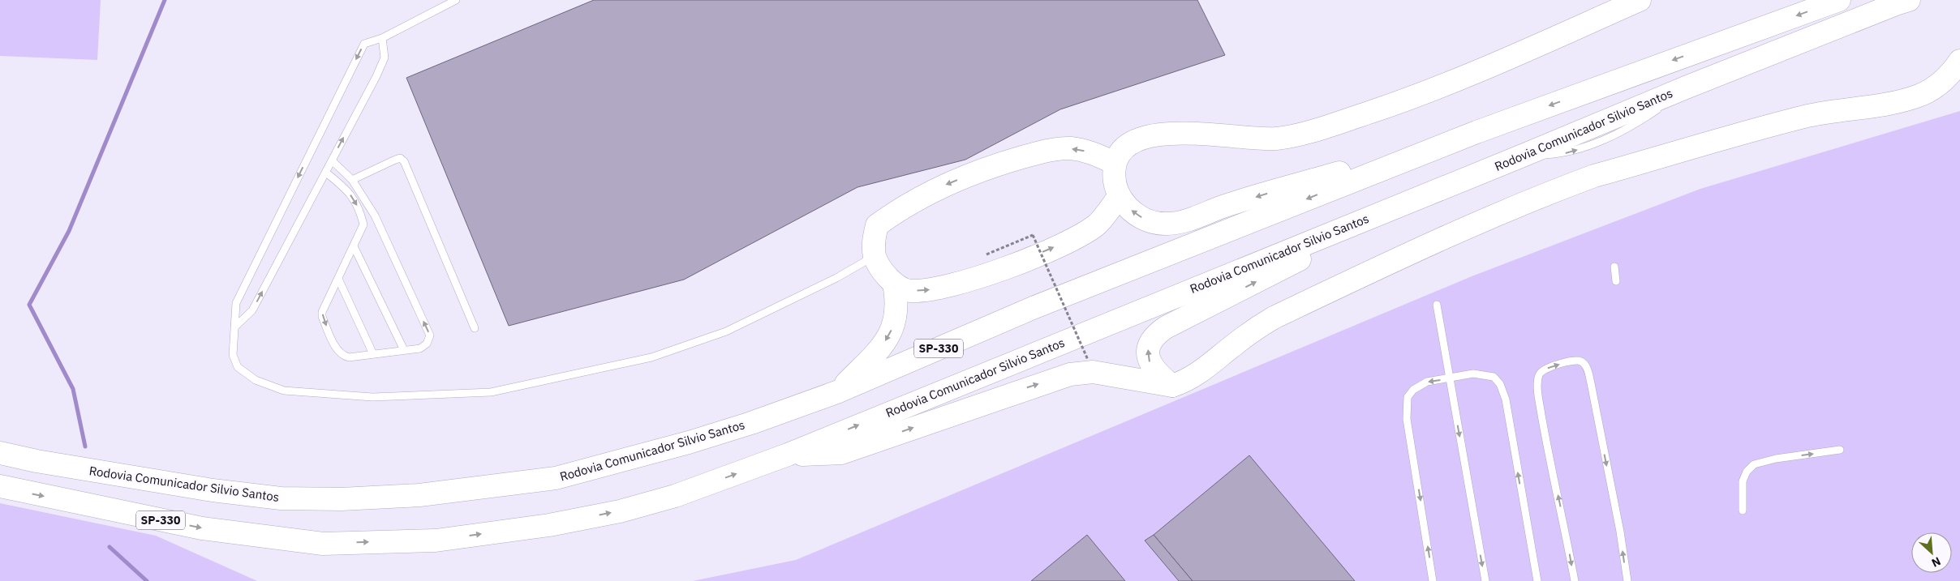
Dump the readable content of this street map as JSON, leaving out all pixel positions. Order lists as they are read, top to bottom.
{
  "streets": {
    "highway": ["Rodovia Comunicador Silvio Santos", "SP-330"]
  },
  "north": "bottom right"
}
